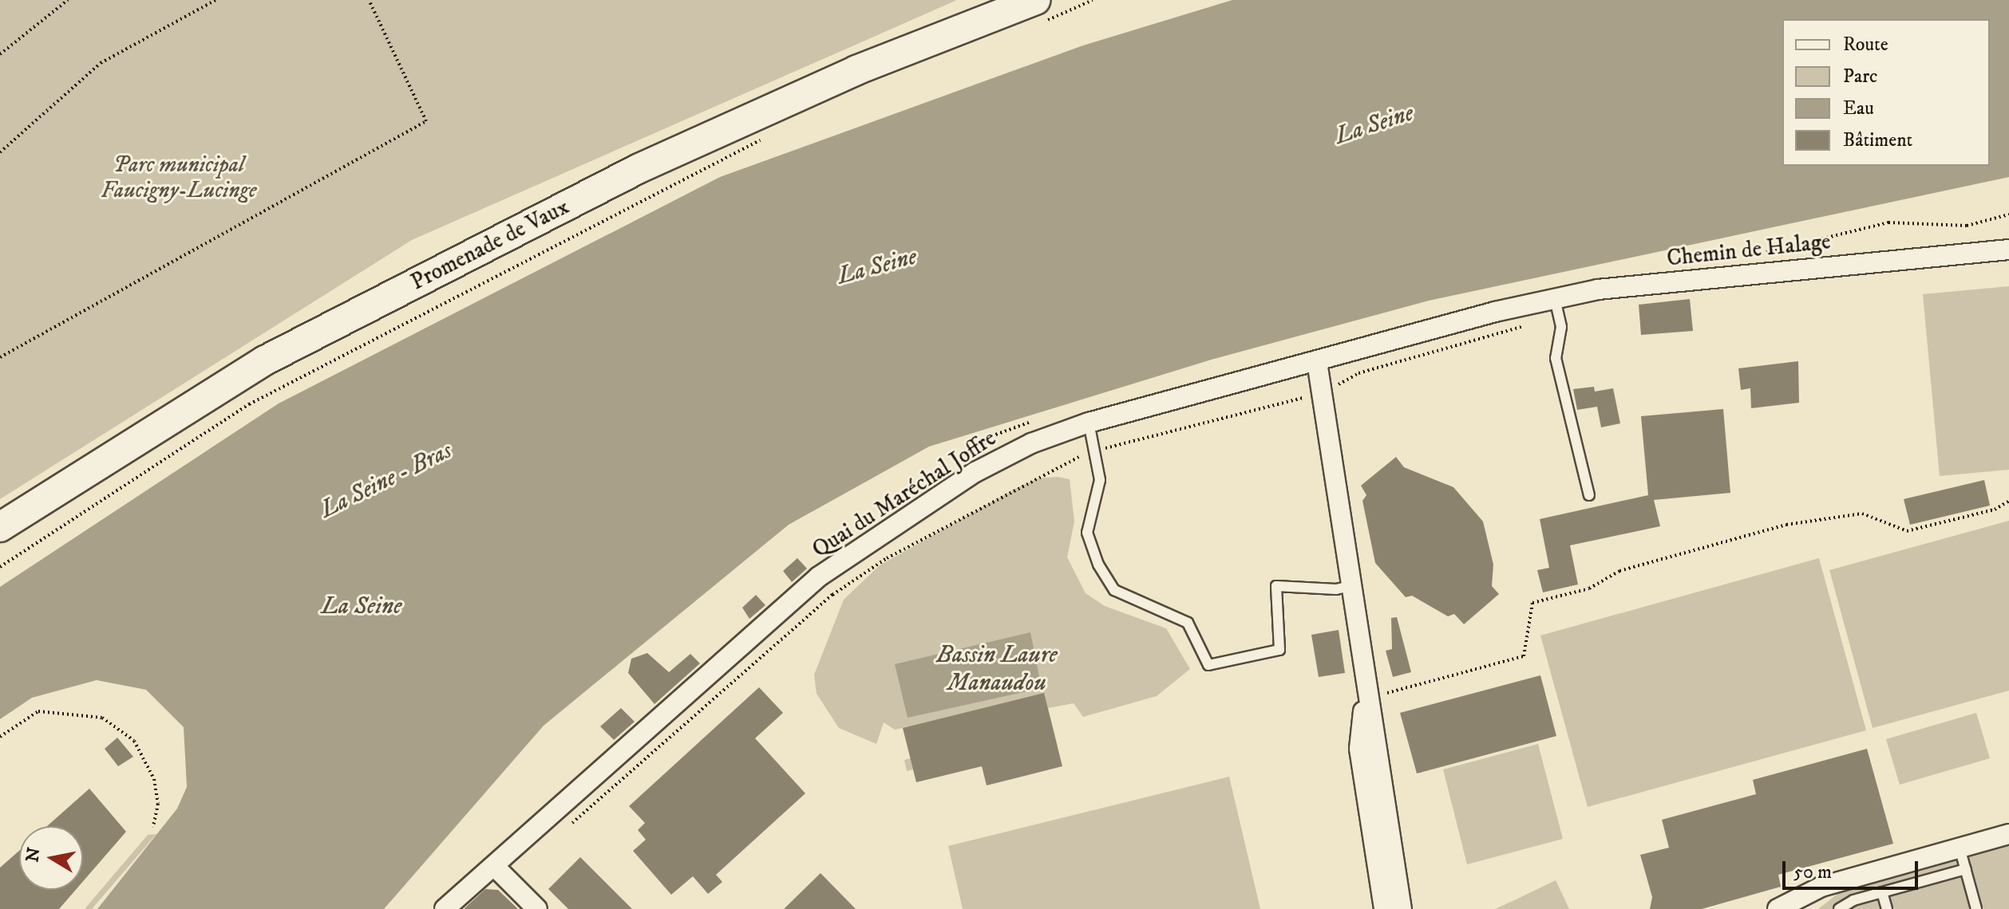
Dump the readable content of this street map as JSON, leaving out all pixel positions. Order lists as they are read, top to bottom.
{
  "streets": {
    "main road": ["Promenade de Vaux"],
    "street": ["Chemin de Halage", "Quai du Maréchal Joffre"]
  },
  "crossings": [
    ["Chemin de Halage", "Quai du Maréchal Joffre"]
  ],
  "water": ["La Seine", "La Seine - Bras", "Bassin Laure Manaudou"],
  "parks": ["Parc municipal Faucigny-Lucinge"],
  "legend": [
    "Route",
    "Parc",
    "Eau",
    "Bâtiment"
  ],
  "scale_bar": "50 m",
  "north": "left"
}
